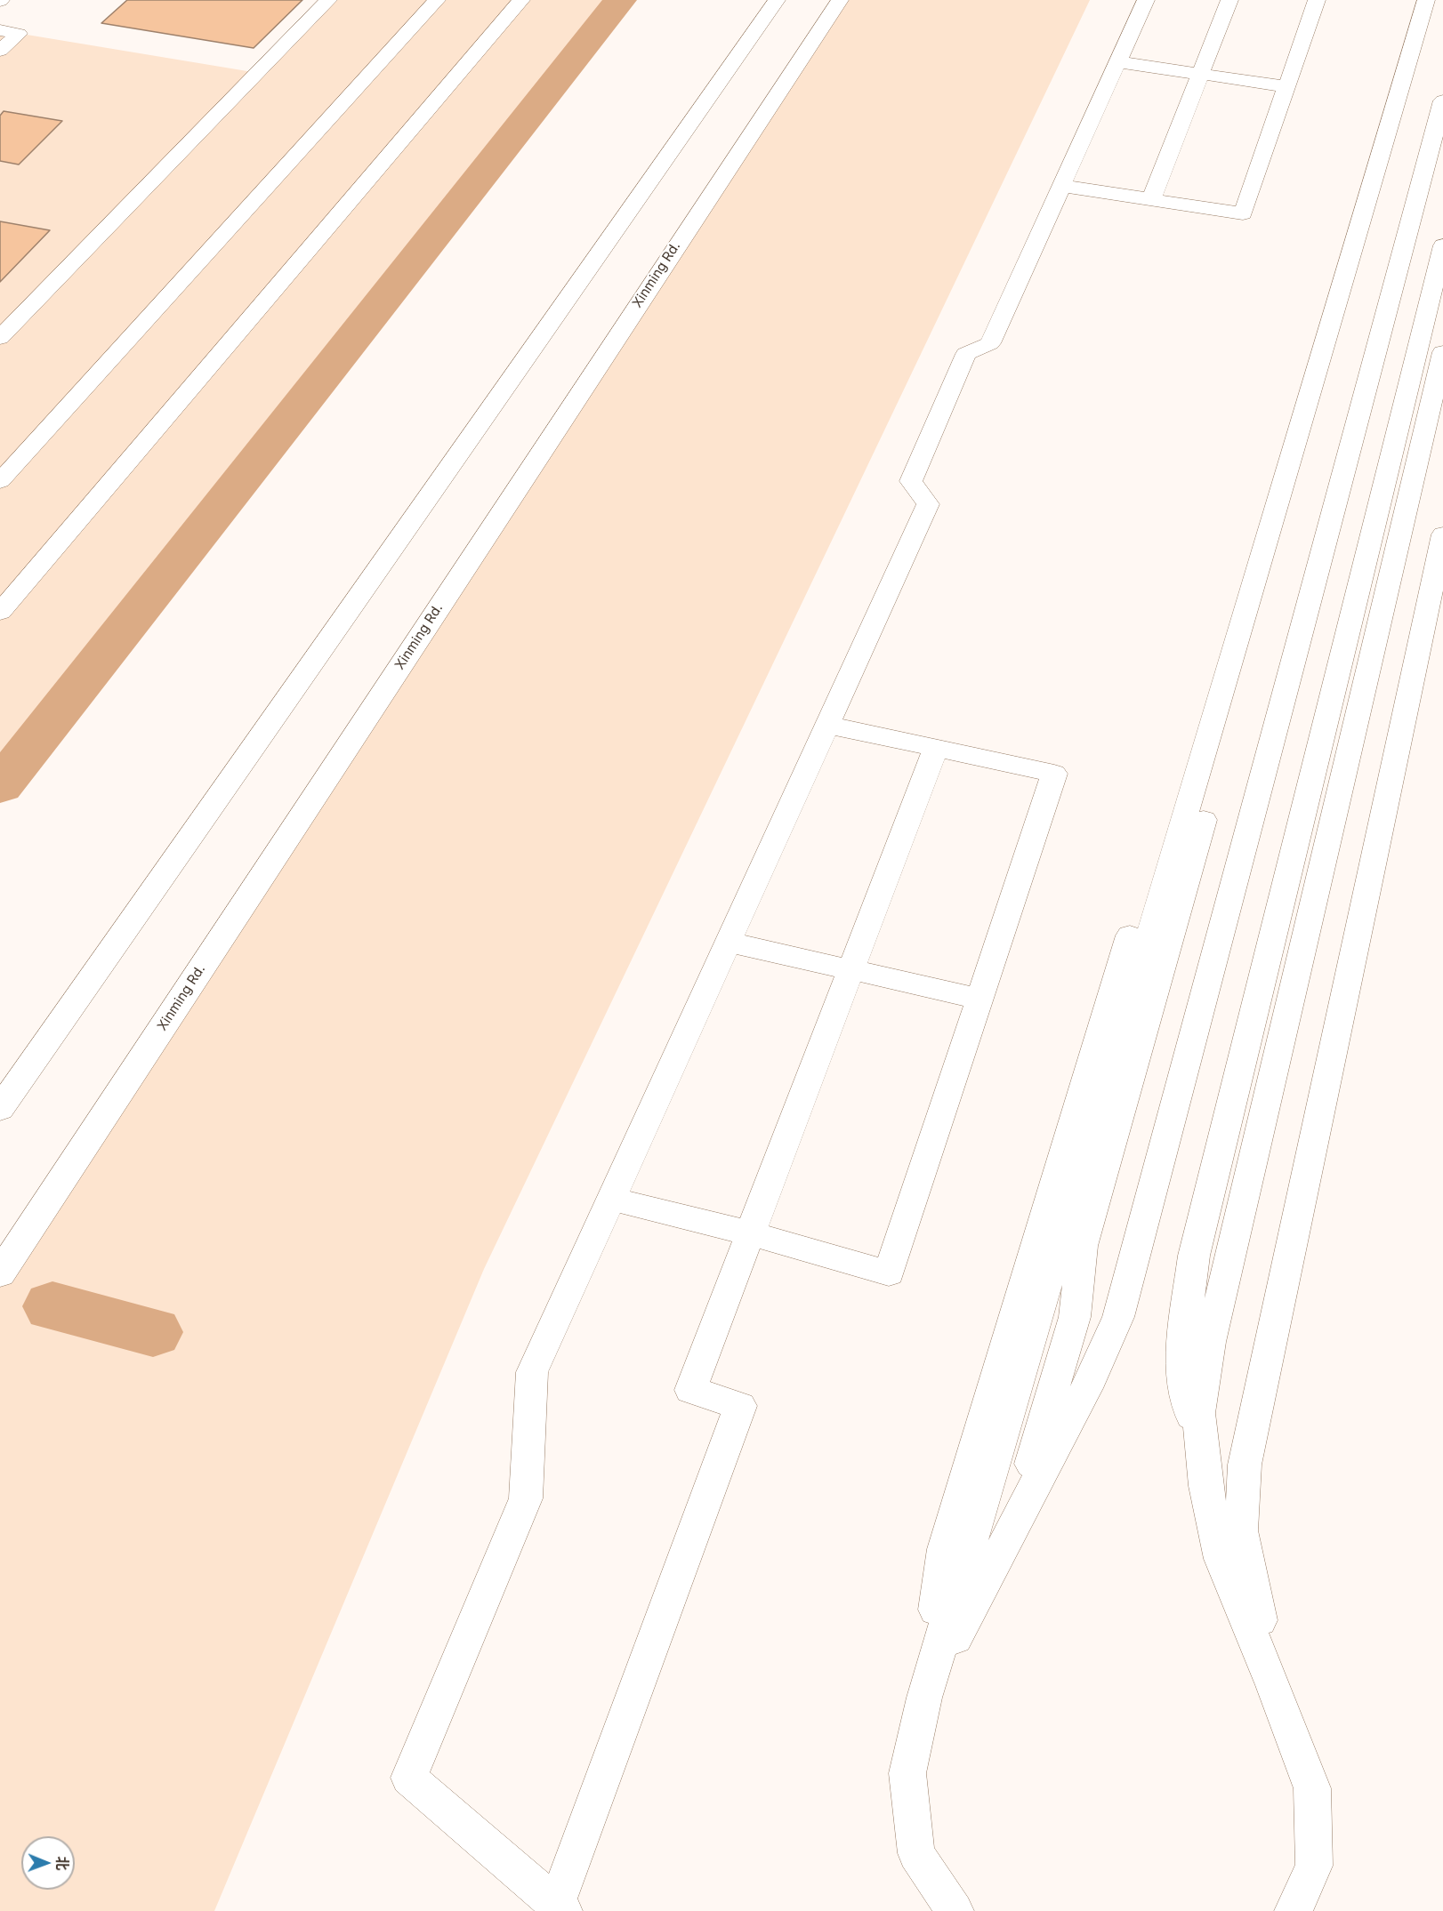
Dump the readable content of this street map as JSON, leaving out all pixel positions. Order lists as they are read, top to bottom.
{
  "streets": {
    "main road": ["Xinming Rd."]
  },
  "north": "right"
}
